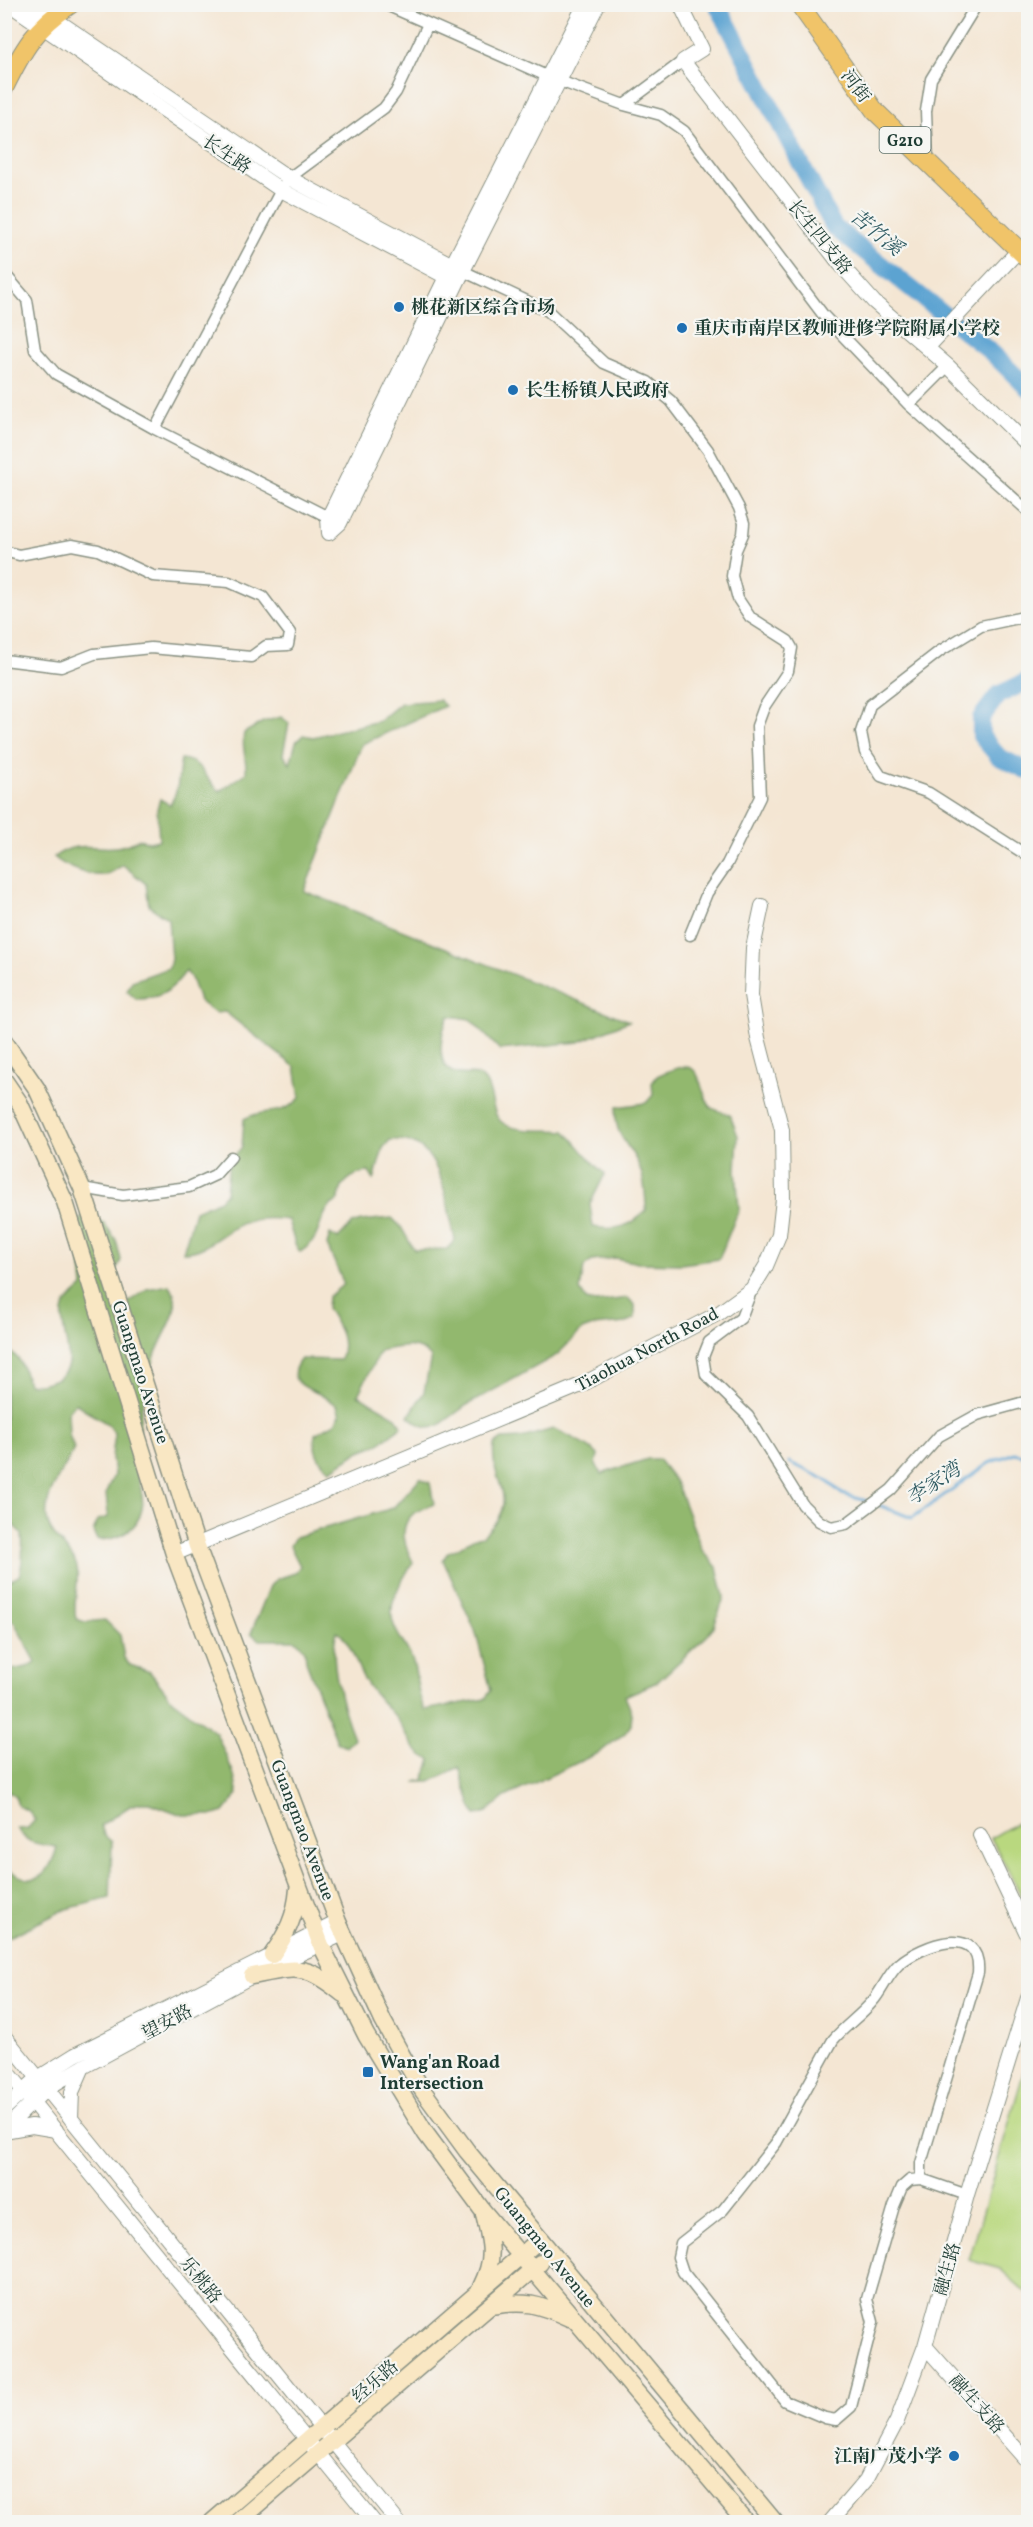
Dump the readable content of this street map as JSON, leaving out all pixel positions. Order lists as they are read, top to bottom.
{
  "streets": {
    "highway": ["河街", "G210"],
    "main road": ["Guangmao Avenue", "经乐路"],
    "street": [
      "长生路",
      "长生四支路",
      "Tiaohua North Road",
      "望安路",
      "融生路",
      "乐桃路",
      "融生支路"
    ]
  },
  "crossings": [
    ["Tiaohua North Road", "Guangmao Avenue"],
    ["Guangmao Avenue", "望安路"],
    ["Guangmao Avenue", "经乐路"],
    ["望安路", "乐桃路"],
    ["融生路", "融生支路"],
    ["乐桃路", "经乐路"]
  ],
  "water": ["苦竹溪", "李家湾"],
  "places": {
    "other": [
      "桃花新区综合市场",
      "重庆市南岸区教师进修学院附属小学校",
      "长生桥镇人民政府",
      "江南广茂小学"
    ],
    "transit": ["Wang'an Road Intersection"]
  }
}
